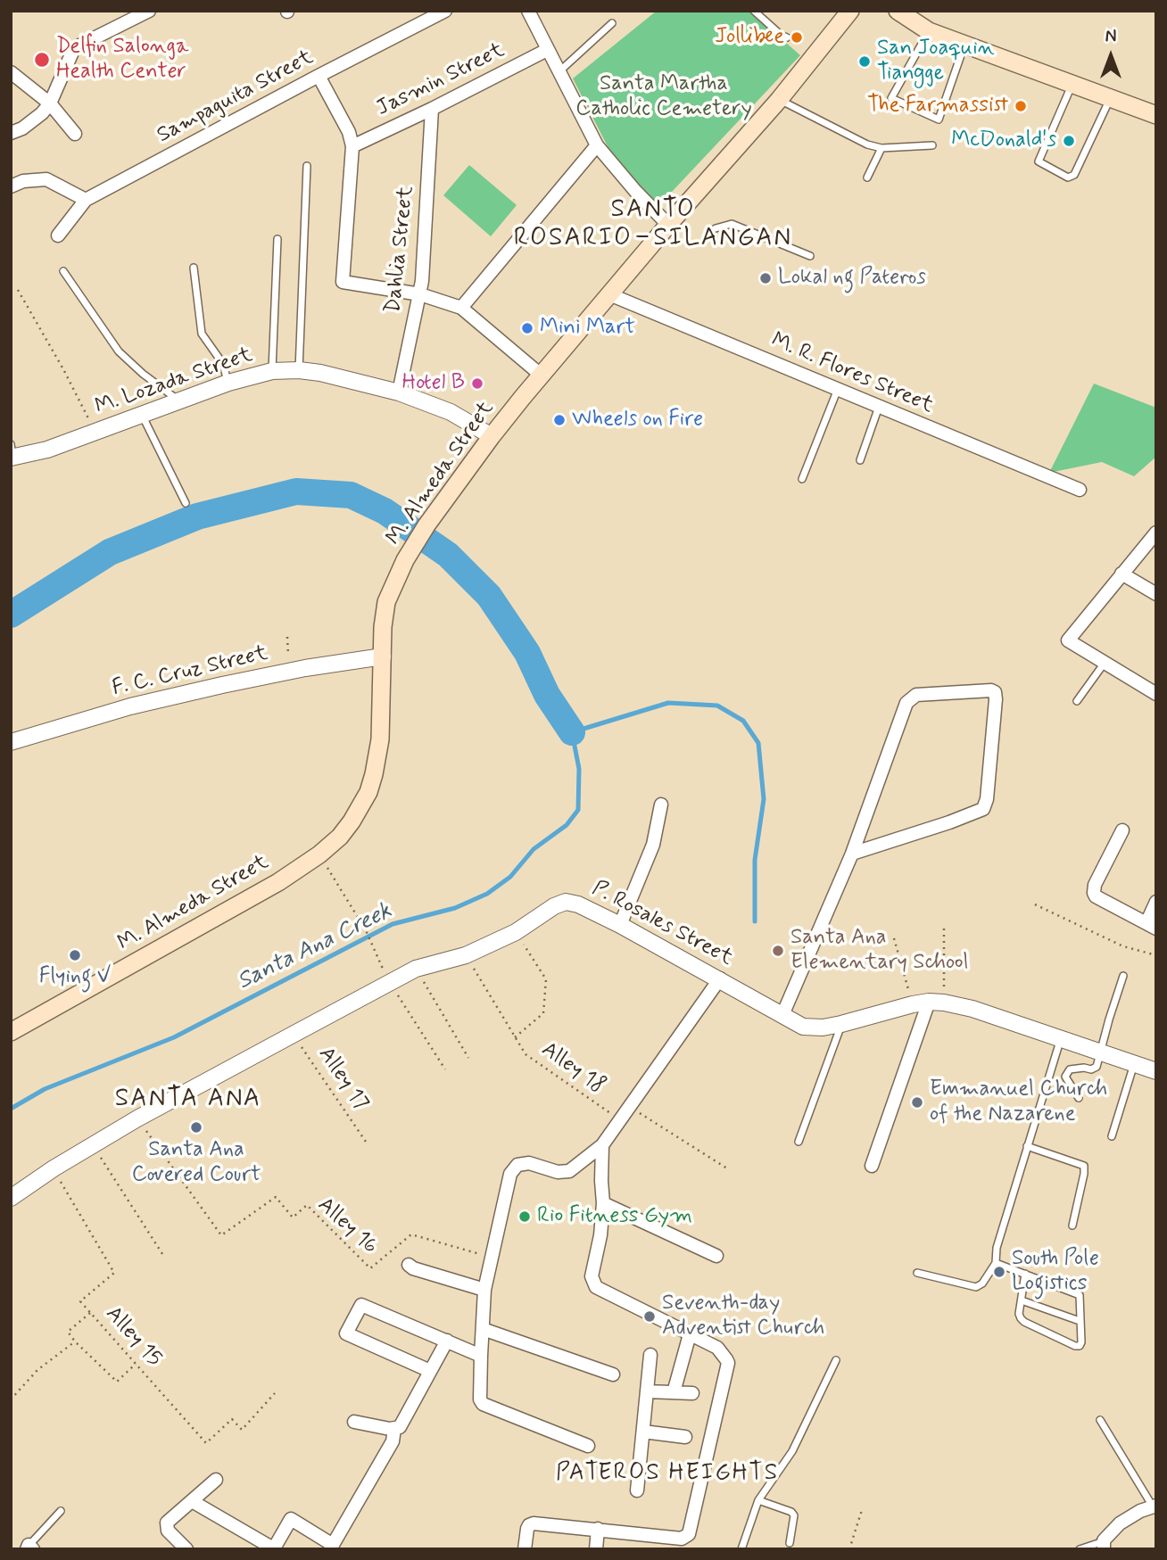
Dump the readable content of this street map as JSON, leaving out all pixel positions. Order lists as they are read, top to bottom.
{
  "streets": {
    "main road": ["M. Almeda Street"],
    "street": [
      "Jasmin Street",
      "Sampaguita Street",
      "Dahlia Street",
      "M. R. Flores Street",
      "M. Lozada Street",
      "F. C. Cruz Street",
      "P. Rosales Street"
    ],
    "path": [
      "Alley 18",
      "Alley 17",
      "Alley 16",
      "Alley 15"
    ]
  },
  "crossings": [
    ["Jasmin Street", "Dahlia Street"],
    ["Dahlia Street", "M. Lozada Street"],
    ["M. R. Flores Street", "M. Almeda Street"],
    ["M. Lozada Street", "M. Almeda Street"],
    ["M. Almeda Street", "F. C. Cruz Street"],
    ["P. Rosales Street", "Alley 18"],
    ["P. Rosales Street", "Alley 17"],
    ["P. Rosales Street", "Alley 16"],
    ["P. Rosales Street", "Alley 15"]
  ],
  "districts": ["SANTO ROSARIO–SILANGAN", "SANTA ANA", "PATEROS HEIGHTS"],
  "water": ["Santa Ana Creek"],
  "parks": ["Santa Martha Catholic Cemetery"],
  "places": [
    "Jollibee",
    "Delfin Salonga Health Center",
    "San Joaquin Tiangge",
    "The Farmassist",
    "McDonald's",
    "Lokal ng Pateros",
    "Mini Mart",
    "Hotel B",
    "Wheels on Fire",
    "Santa Ana Elementary School",
    "Flying V",
    "Emmanuel Church of the Nazarene",
    "Santa Ana Covered Court",
    "Rio Fitness Gym",
    "South Pole Logistics",
    "Seventh-day Adventist Church"
  ],
  "north": "top"
}
